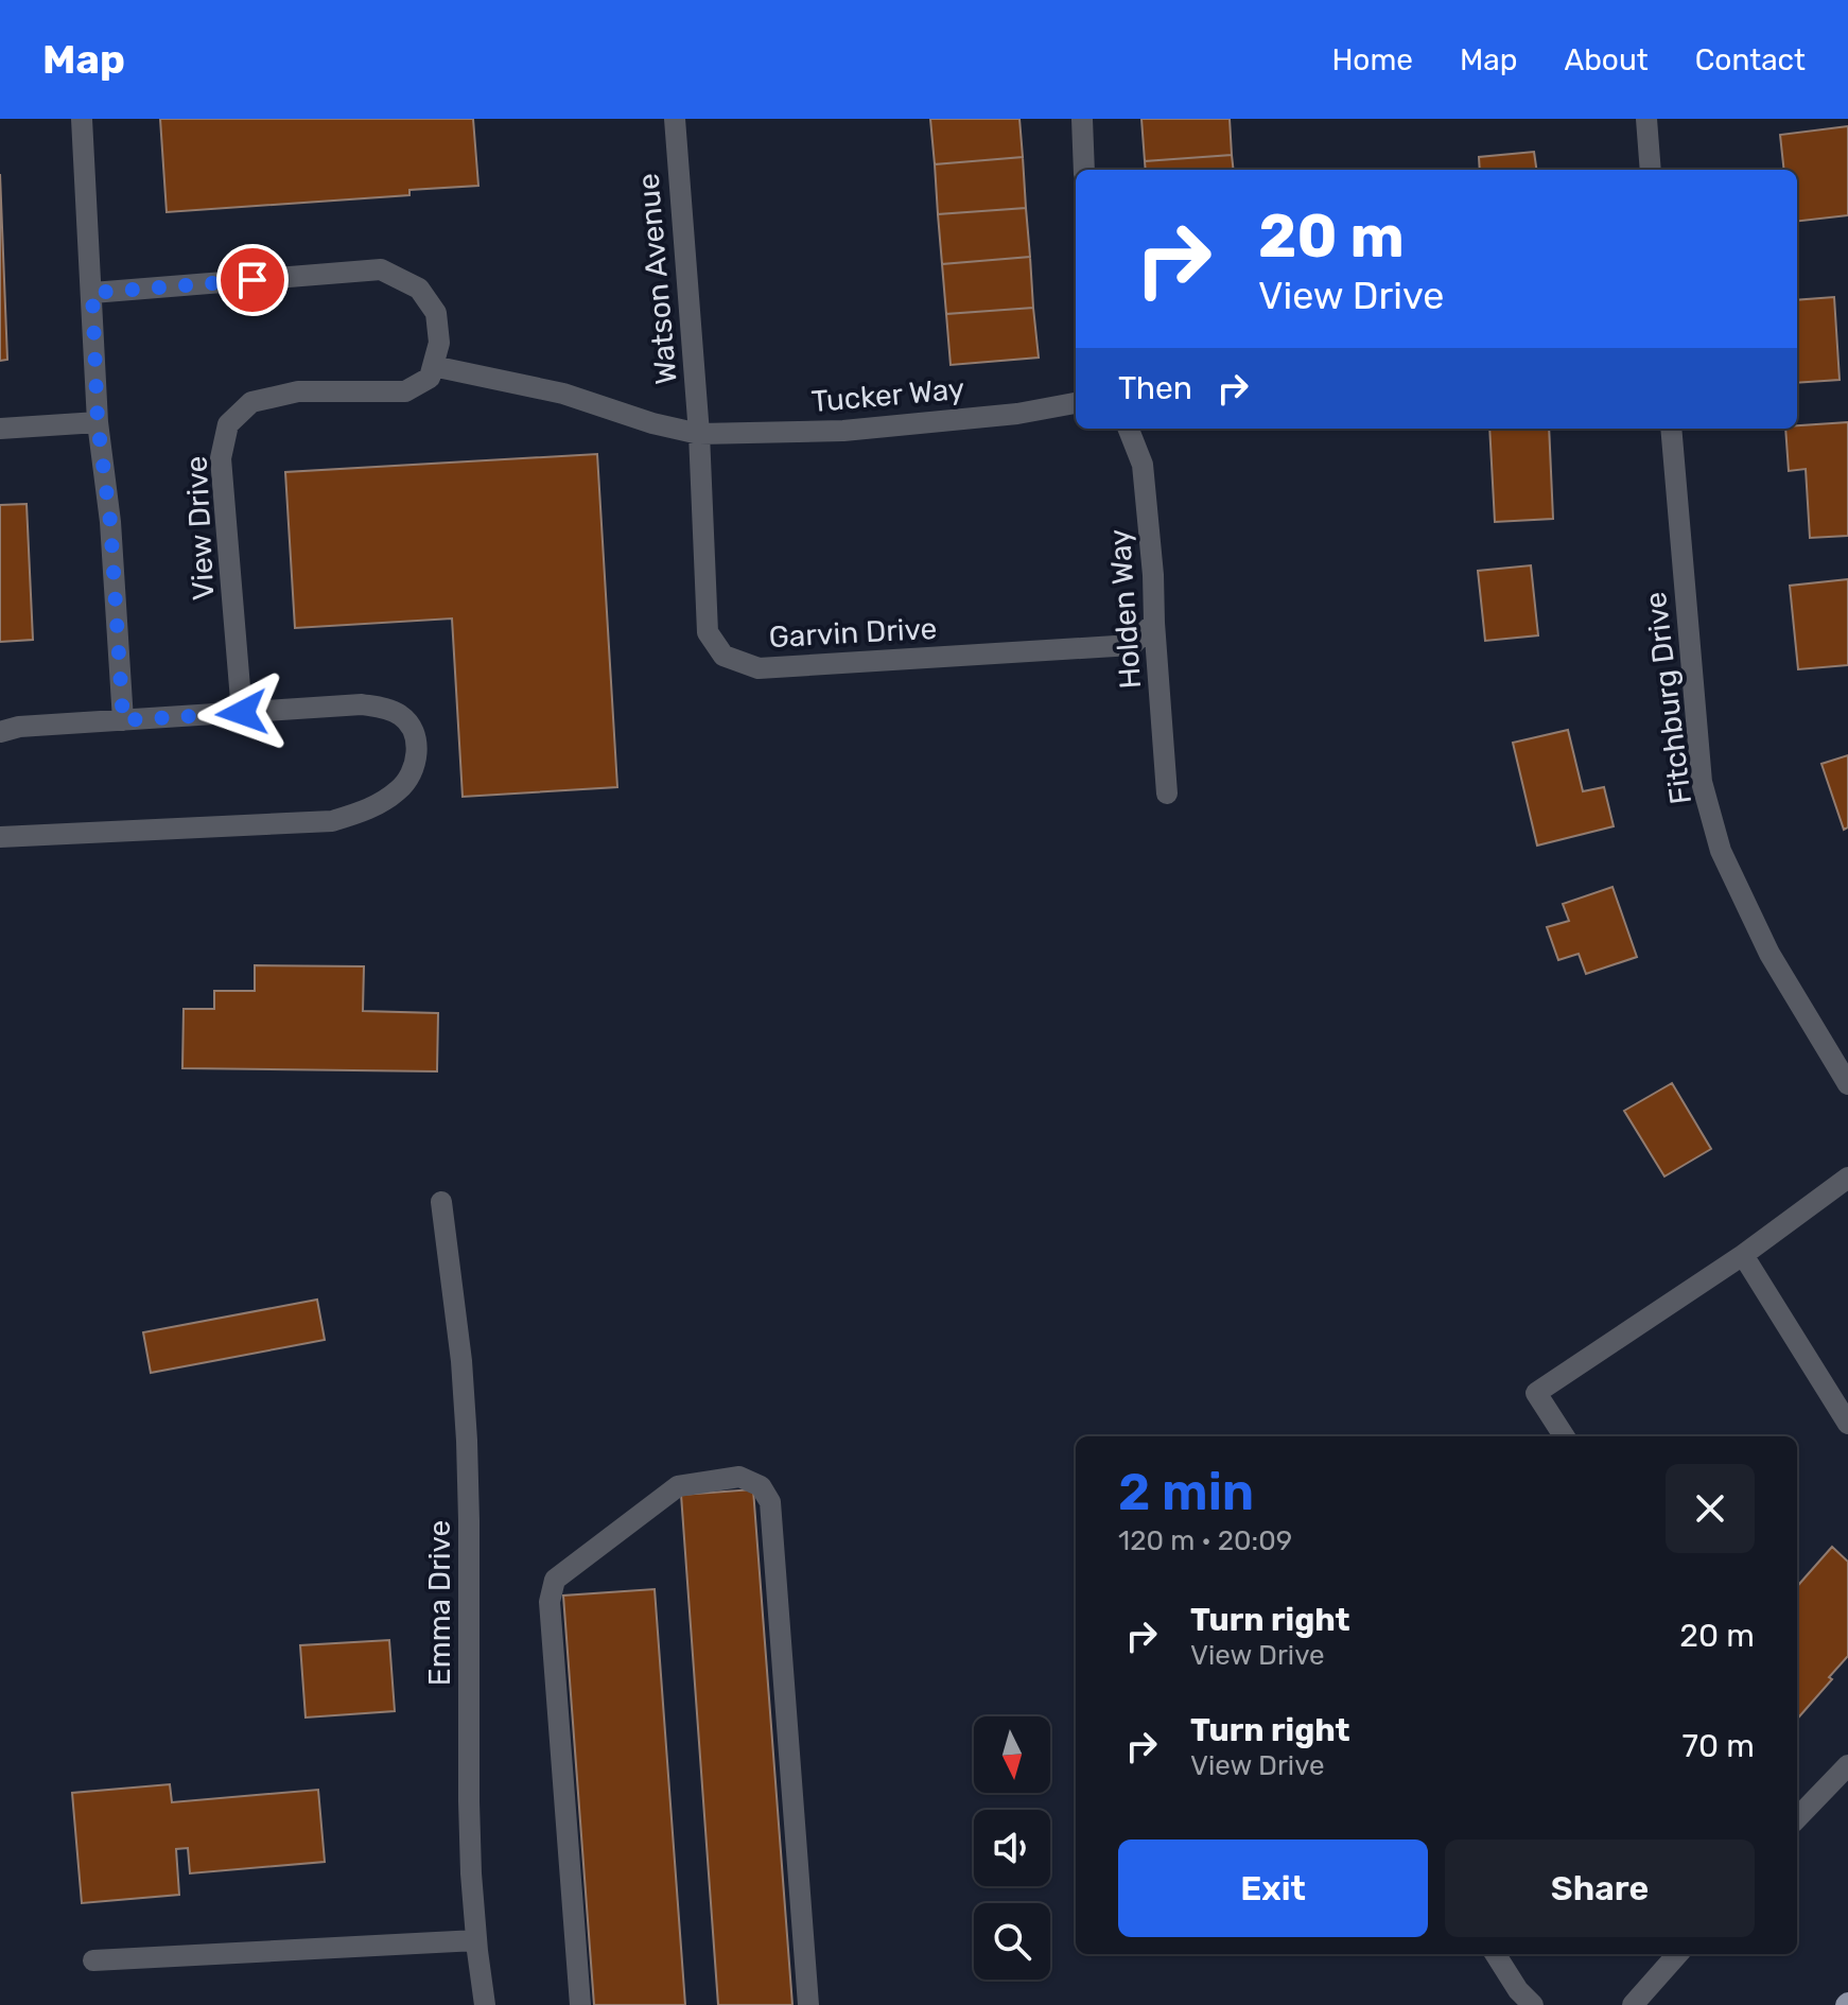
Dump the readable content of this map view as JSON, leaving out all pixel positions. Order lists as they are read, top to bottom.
{
  "streets": {
    "street": [
      "Watson Avenue",
      "Tucker Way",
      "View Drive",
      "Holden Way",
      "Garvin Drive",
      "Fitchburg Drive",
      "Emma Drive"
    ]
  },
  "crossings": [
    ["Watson Avenue", "Tucker Way"],
    ["Watson Avenue", "Garvin Drive"],
    ["Tucker Way", "View Drive"],
    ["Tucker Way", "Garvin Drive"],
    ["Holden Way", "Garvin Drive"]
  ],
  "north": "bottom",
  "page": {
    "header": "Map",
    "nav": [
      "Home",
      "Map",
      "About",
      "Contact"
    ],
    "turn": ["20 m", "View Drive"],
    "then": "Then",
    "heading": ["2 min", "120 m · 20:09"],
    "list": [
      {
        "name": "Turn right",
        "note": "View Drive",
        "value": "20 m"
      },
      {
        "name": "Turn right",
        "note": "View Drive",
        "value": "70 m"
      }
    ],
    "buttons": ["Exit", "Share"]
  }
}
